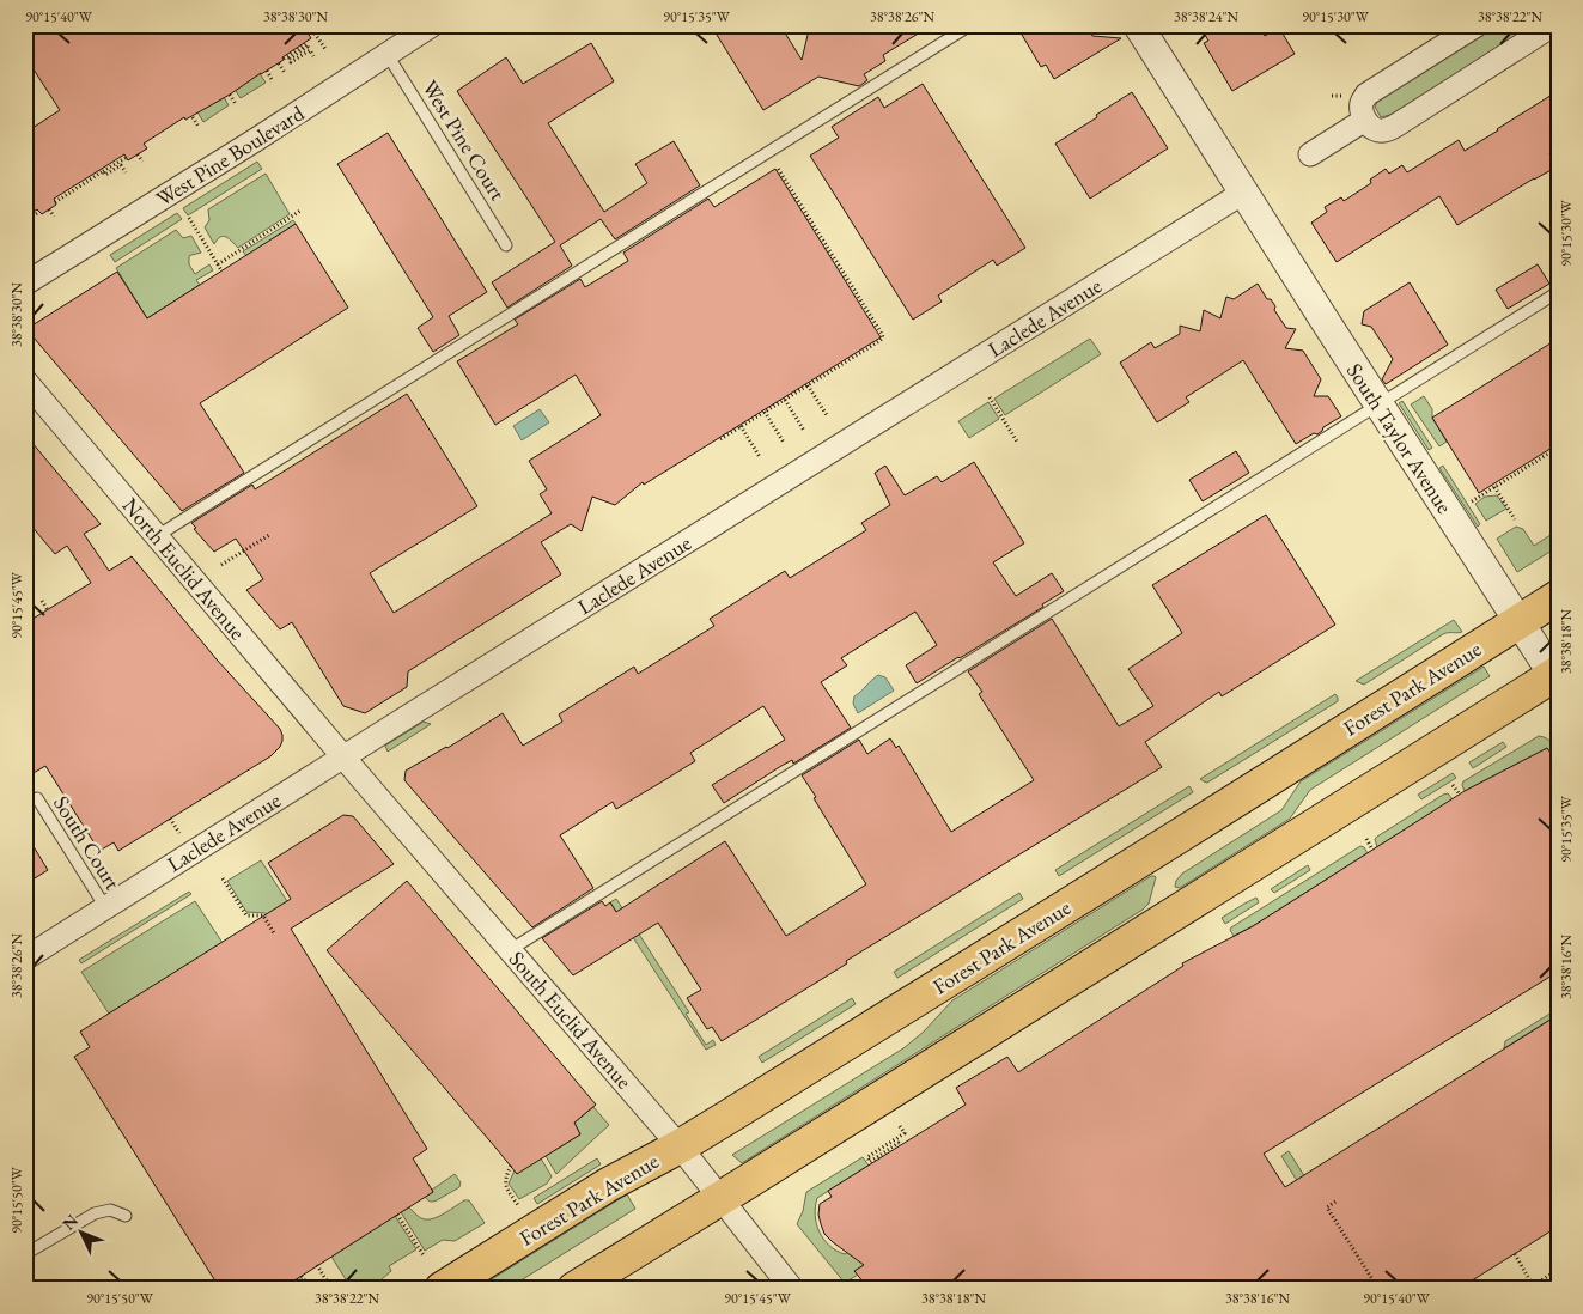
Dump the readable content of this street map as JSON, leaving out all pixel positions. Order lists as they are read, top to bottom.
{
  "streets": {
    "main road": ["Forest Park Avenue"],
    "street": [
      "West Pine Boulevard",
      "Laclede Avenue",
      "South Taylor Avenue",
      "North Euclid Avenue",
      "South Euclid Avenue"
    ],
    "lane": ["West Pine Court", "South Court"]
  },
  "crossings": [
    ["West Pine Court", "West Pine Boulevard"],
    ["Laclede Avenue", "South Taylor Avenue"],
    ["Laclede Avenue", "North Euclid Avenue"],
    ["Laclede Avenue", "South Court"],
    ["Laclede Avenue", "South Euclid Avenue"],
    ["South Taylor Avenue", "Forest Park Avenue"],
    ["North Euclid Avenue", "South Euclid Avenue"],
    ["Forest Park Avenue", "South Euclid Avenue"]
  ],
  "north": "top left",
  "coordinates": [
    "90°15'40\"W",
    "38°38'30\"N",
    "90°15'35\"W",
    "38°38'26\"N",
    "38°38'24\"N",
    "90°15'30\"W",
    "38°38'22\"N",
    "90°15'45\"W",
    "38°38'18\"N",
    "38°38'16\"N",
    "90°15'50\"W"
  ]
}
